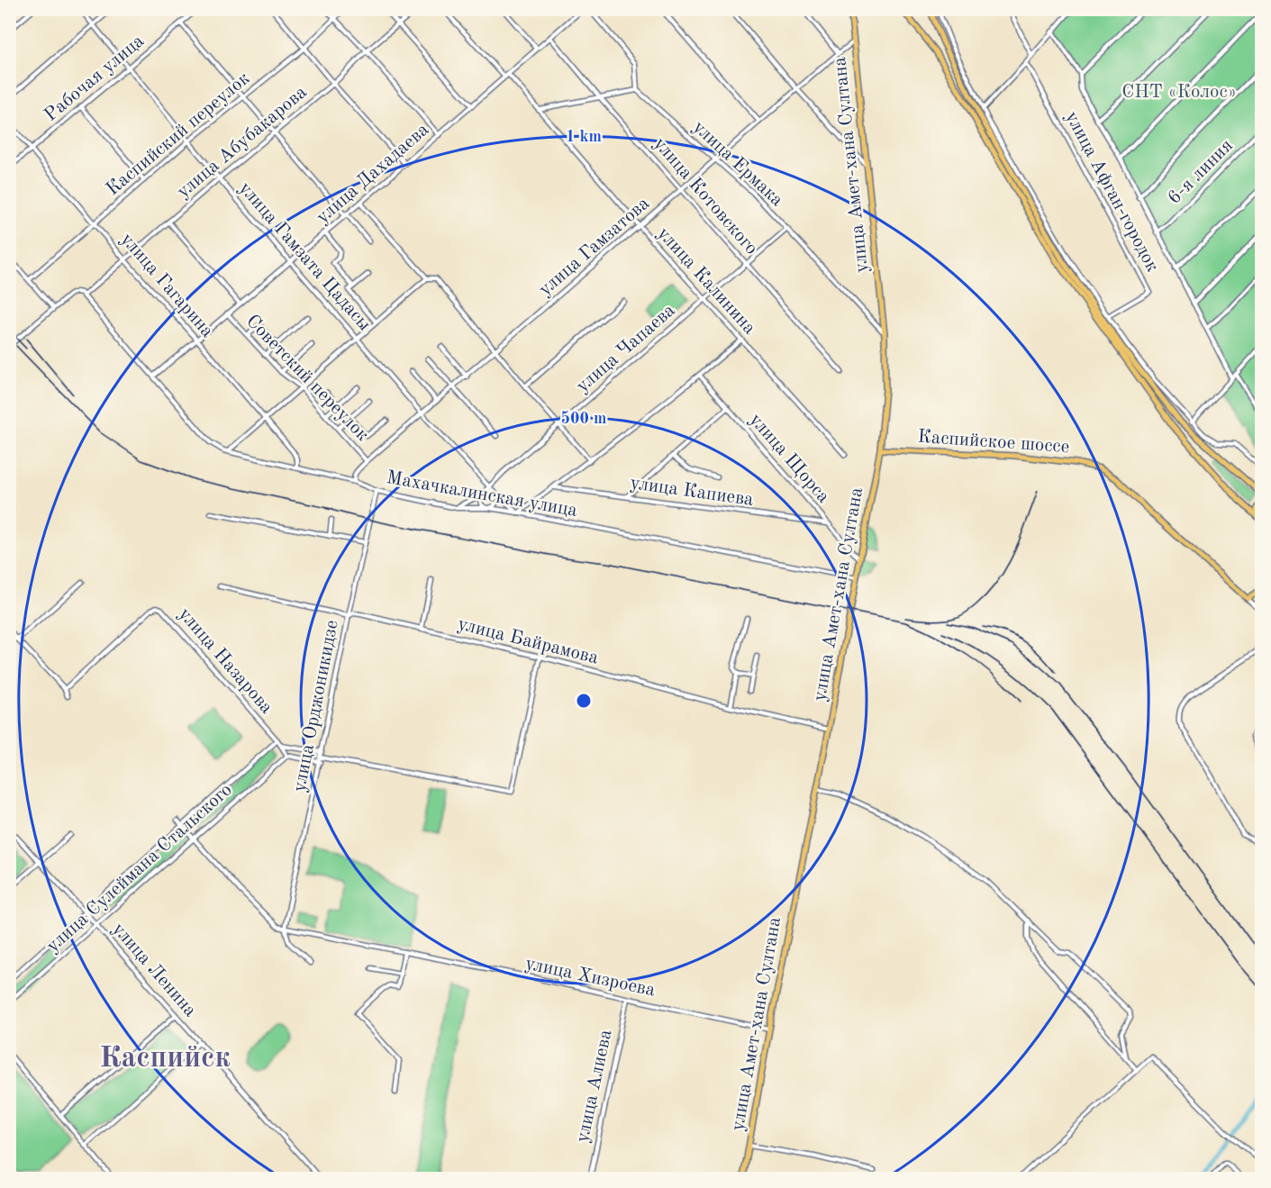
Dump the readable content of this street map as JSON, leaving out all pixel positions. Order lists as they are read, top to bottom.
{
  "streets": {
    "main road": ["улица Амет-хана Султана", "Каспийское шоссе"],
    "street": [
      "Рабочая улица",
      "Каспийский переулок",
      "улица Абубакарова",
      "улица Ермака",
      "6-я линия",
      "улица Дахадаева",
      "улица Афган-городок",
      "улица Котовского",
      "улица Гамзатова",
      "улица Гамзата Цадасы",
      "улица Калинина",
      "улица Гагарина",
      "улица Чапаева",
      "Советский переулок",
      "улица Щорса",
      "улица Капиева",
      "Махачкалинская улица",
      "улица Байрамова",
      "улица Назарова",
      "улица Орджоникидзе",
      "улица Сулеймана Стальского",
      "улица Ленина",
      "улица Хизроева",
      "улица Алиева"
    ]
  },
  "crossings": [
    ["Рабочая улица", "улица Гамзата Цадасы"],
    ["Рабочая улица", "улица Гагарина"],
    ["Каспийский переулок", "улица Гамзата Цадасы"],
    ["Каспийский переулок", "улица Гагарина"],
    ["улица Абубакарова", "улица Гамзата Цадасы"],
    ["улица Абубакарова", "улица Гагарина"],
    ["улица Абубакарова", "Махачкалинская улица"],
    ["улица Ермака", "улица Амет-хана Султана"],
    ["улица Ермака", "улица Гамзатова"],
    ["улица Ермака", "улица Чапаева"],
    ["улица Амет-хана Султана", "улица Гамзатова"],
    ["улица Амет-хана Султана", "Каспийское шоссе"],
    ["улица Амет-хана Султана", "улица Щорса"],
    ["улица Амет-хана Султана", "Махачкалинская улица"],
    ["улица Амет-хана Султана", "улица Байрамова"],
    ["улица Амет-хана Султана", "улица Хизроева"],
    ["улица Дахадаева", "улица Котовского"],
    ["улица Дахадаева", "улица Гамзата Цадасы"],
    ["улица Дахадаева", "улица Калинина"],
    ["улица Дахадаева", "улица Гагарина"],
    ["улица Дахадаева", "Советский переулок"],
    ["улица Дахадаева", "Махачкалинская улица"],
    ["улица Котовского", "улица Гамзатова"],
    ["улица Котовского", "улица Чапаева"],
    ["улица Гамзатова", "улица Гамзата Цадасы"],
    ["улица Гамзатова", "улица Калинина"],
    ["улица Гамзатова", "Советский переулок"],
    ["улица Гамзатова", "Махачкалинская улица"],
    ["улица Гамзата Цадасы", "улица Чапаева"],
    ["улица Гамзата Цадасы", "Махачкалинская улица"],
    ["улица Калинина", "улица Чапаева"],
    ["улица Гагарина", "Махачкалинская улица"],
    ["улица Чапаева", "Махачкалинская улица"],
    ["улица Щорса", "улица Капиева"],
    ["Махачкалинская улица", "улица Орджоникидзе"],
    ["улица Байрамова", "улица Орджоникидзе"],
    ["улица Назарова", "улица Сулеймана Стальского"],
    ["улица Орджоникидзе", "улица Хизроева"],
    ["улица Сулеймана Стальского", "улица Ленина"],
    ["улица Сулеймана Стальского", "улица Хизроева"],
    ["улица Хизроева", "улица Алиева"]
  ],
  "districts": ["Каспийск"],
  "parks": ["СНТ «Колос»"],
  "rings": ["1 km", "500 m"]
}
